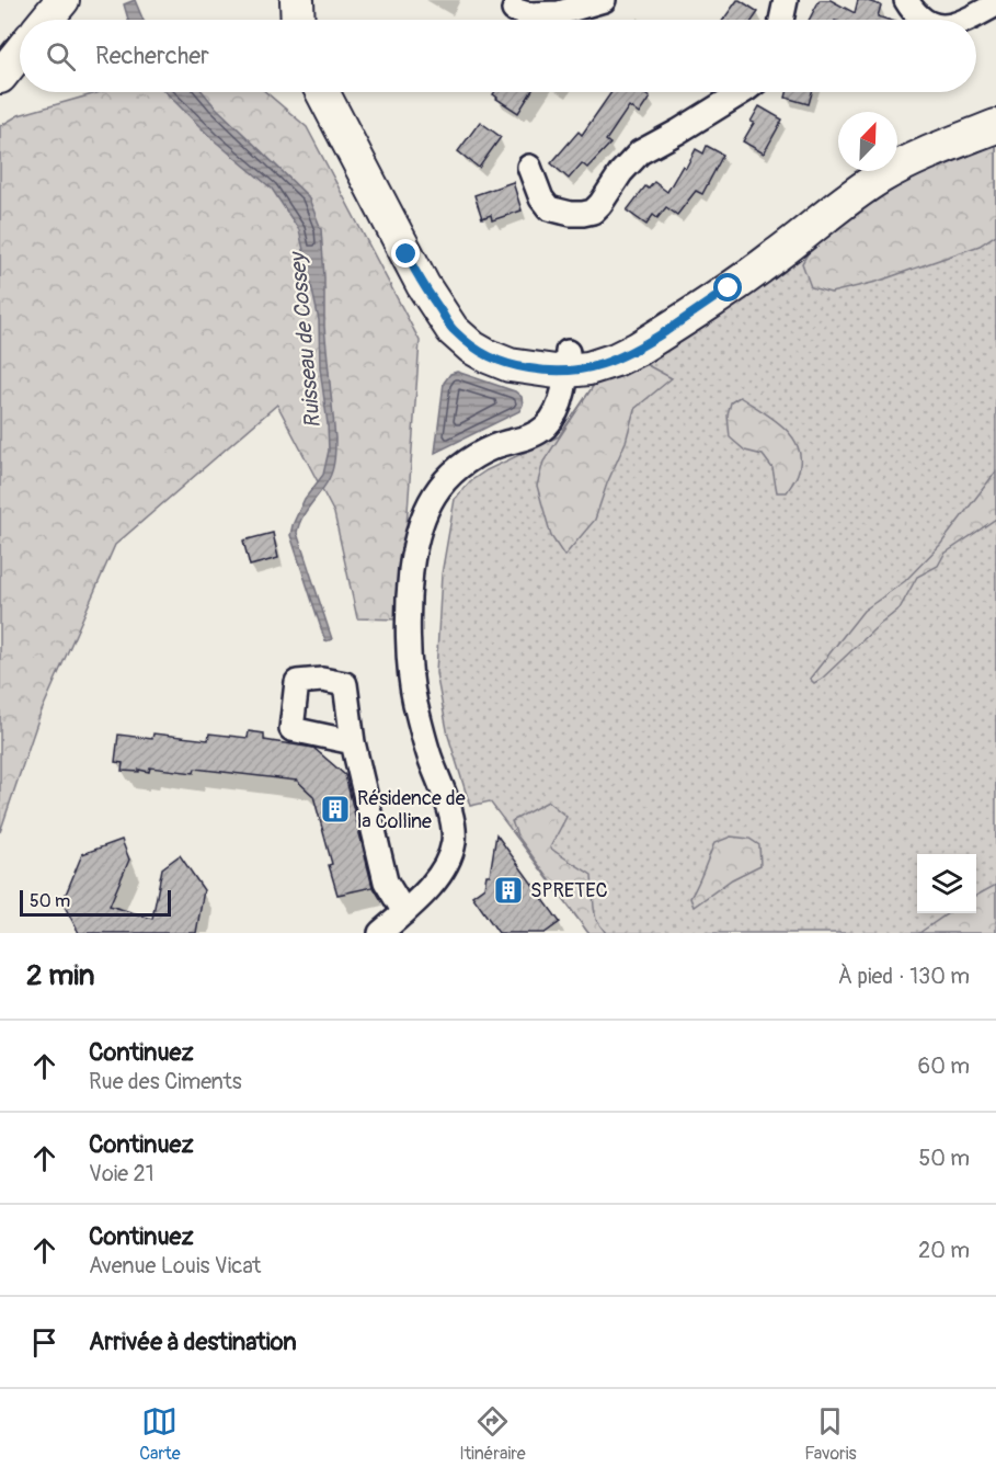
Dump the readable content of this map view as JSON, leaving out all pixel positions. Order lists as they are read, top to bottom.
{
  "water": ["Ruisseau de Cossey"],
  "places": {
    "building": ["Résidence de la Colline", "SPRETEC"]
  },
  "scale_bar": "50 m",
  "north": "top right",
  "page": {
    "search": "Rechercher",
    "scale": "50 m",
    "heading": ["2 min", "À pied · 130 m"],
    "list": [
      ["Continuez", "Rue des Ciments", "60 m"],
      ["Continuez", "Voie 21", "50 m"],
      ["Continuez", "Avenue Louis Vicat", "20 m"],
      "Arrivée à destination"
    ],
    "nav": ["Carte", "Itinéraire", "Favoris"]
  }
}
